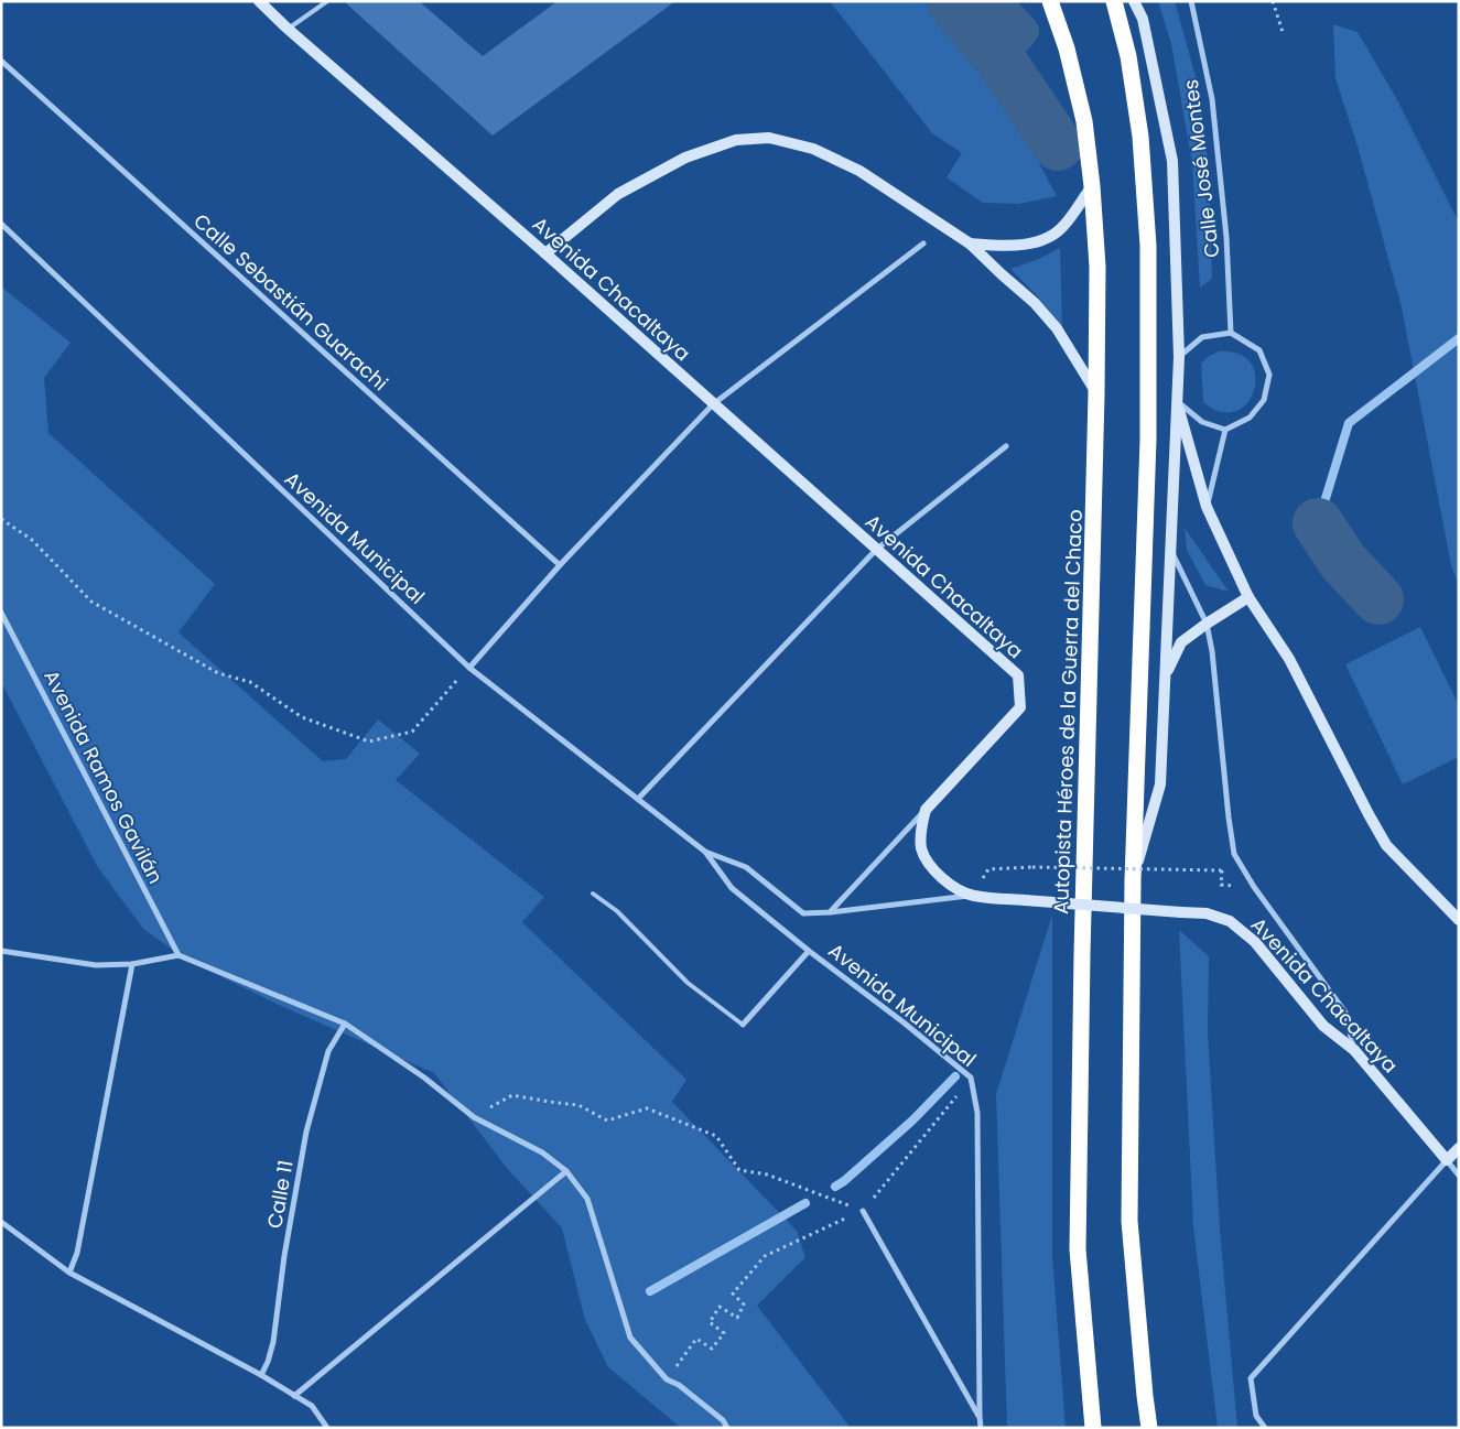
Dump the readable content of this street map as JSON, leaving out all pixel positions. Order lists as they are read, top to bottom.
{
  "streets": {
    "highway": ["Autopista Héroes de la Guerra del Chaco"],
    "street": [
      "Calle José Montes",
      "Avenida Chacaltaya",
      "Calle Sebastián Guarachi",
      "Avenida Municipal",
      "Avenida Ramos Gavilán",
      "Calle 11"
    ]
  },
  "crossings": [
    ["Avenida Chacaltaya", "Avenida Municipal"]
  ]
}
